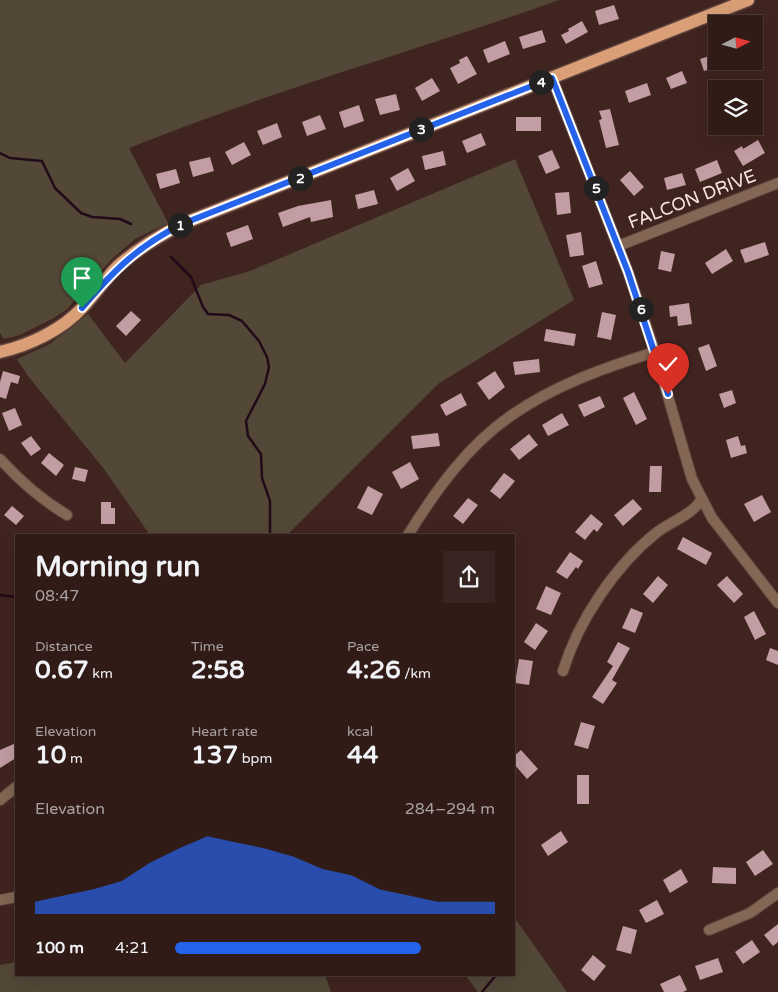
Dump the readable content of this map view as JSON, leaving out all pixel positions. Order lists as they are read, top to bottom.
{
  "streets": {
    "street": ["FALCON DRIVE"]
  },
  "north": "right",
  "page": {
    "pins": [
      "4",
      "3",
      "2",
      "5",
      "1",
      "6"
    ],
    "heading": ["Morning run", "08:47"],
    "stats": [
      ["Distance", "0.67 km"],
      ["Time", "2:58"],
      ["Pace", "4:26 /km"],
      ["Elevation", "10 m"],
      ["Heart rate", "137 bpm"],
      ["kcal", "44"]
    ],
    "chart": ["Elevation", "284–294 m"],
    "list": [
      {
        "name": "100 m",
        "note": "4:21"
      }
    ]
  }
}
